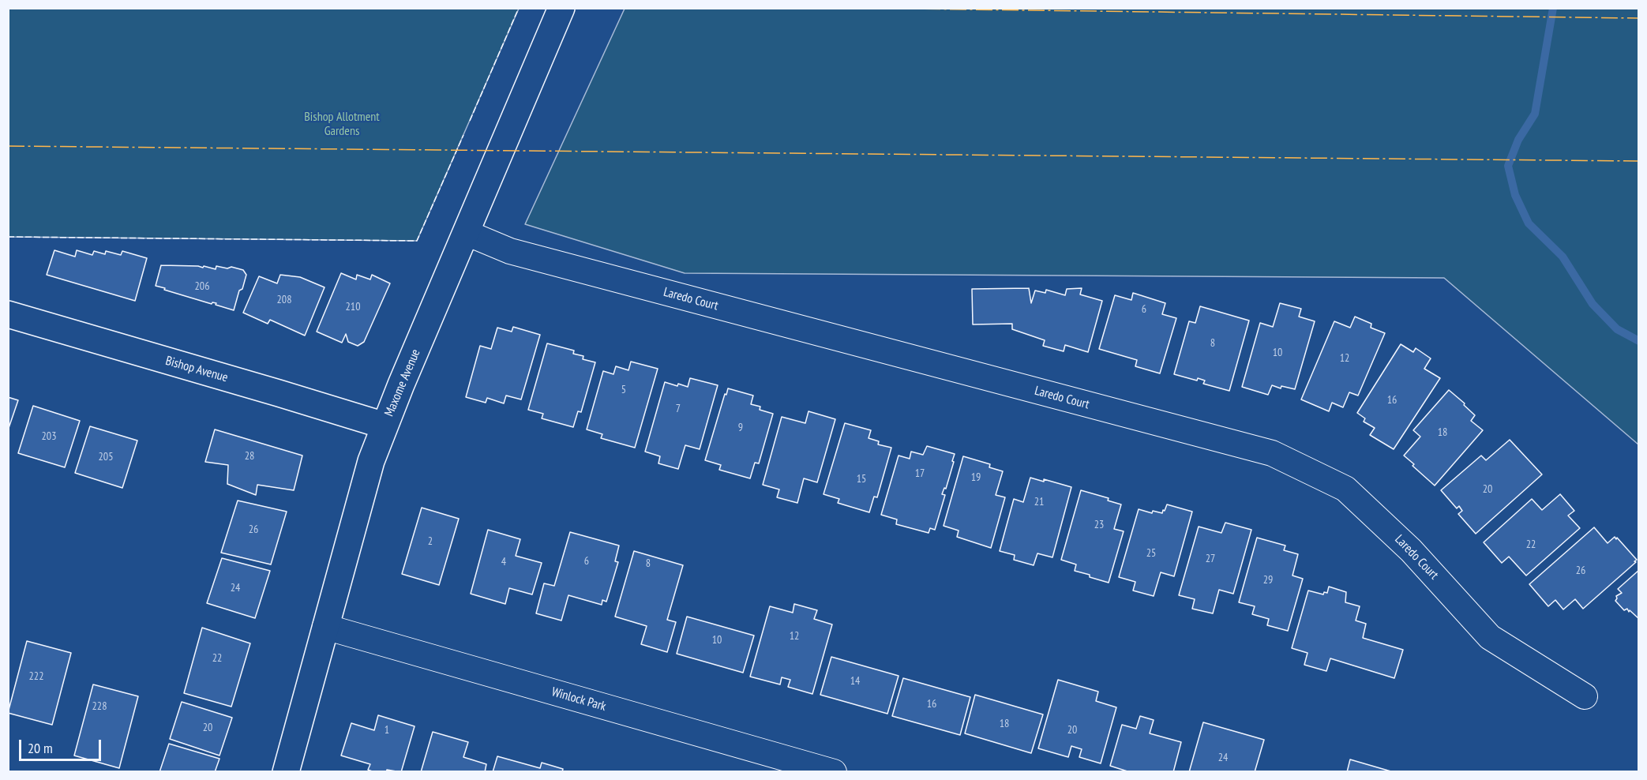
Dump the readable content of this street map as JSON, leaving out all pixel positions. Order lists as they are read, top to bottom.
{
  "streets": {
    "street": [
      "Laredo Court",
      "Bishop Avenue",
      "Maxome Avenue",
      "Winlock Park"
    ]
  },
  "crossings": [
    ["Laredo Court", "Maxome Avenue"],
    ["Bishop Avenue", "Maxome Avenue"],
    ["Maxome Avenue", "Winlock Park"]
  ],
  "parks": ["Bishop Allotment Gardens"],
  "house_numbers": [
    "206",
    "208",
    "210",
    "6",
    "8",
    "10",
    "12",
    "5",
    "16",
    "7",
    "9",
    "18",
    "203",
    "28",
    "205",
    "17",
    "19",
    "15",
    "20",
    "21",
    "23",
    "26",
    "2",
    "22",
    "25",
    "27",
    "6",
    "4",
    "8",
    "26",
    "29",
    "24",
    "12",
    "10",
    "22",
    "222",
    "14",
    "16",
    "228",
    "18",
    "20",
    "1",
    "20",
    "24"
  ],
  "scale_bar": "20 m"
}
